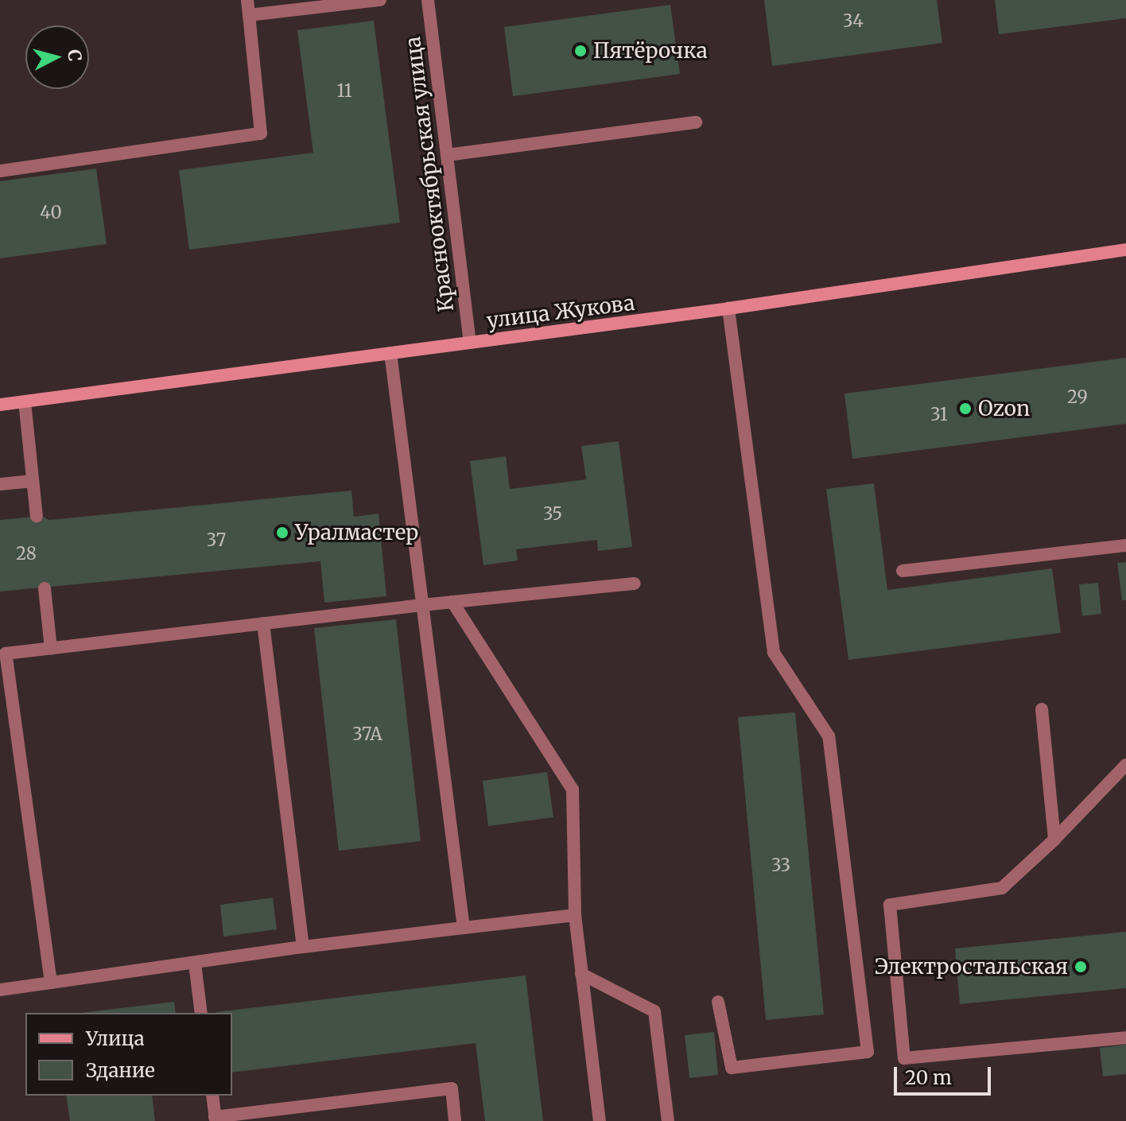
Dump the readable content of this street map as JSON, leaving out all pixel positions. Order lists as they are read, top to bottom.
{
  "streets": {
    "main road": ["улица Жукова"],
    "street": ["Краснооктябрьская улица"]
  },
  "crossings": [
    ["Краснооктябрьская улица", "улица Жукова"]
  ],
  "places": [
    "Пятёрочка",
    "Ozon",
    "Уралмастер",
    "Электростальская"
  ],
  "house_numbers": [
    "34",
    "11",
    "40",
    "29",
    "31",
    "35",
    "37",
    "28",
    "37А",
    "33"
  ],
  "legend": ["Улица", "Здание"],
  "scale_bar": "20 m",
  "north": "right"
}
